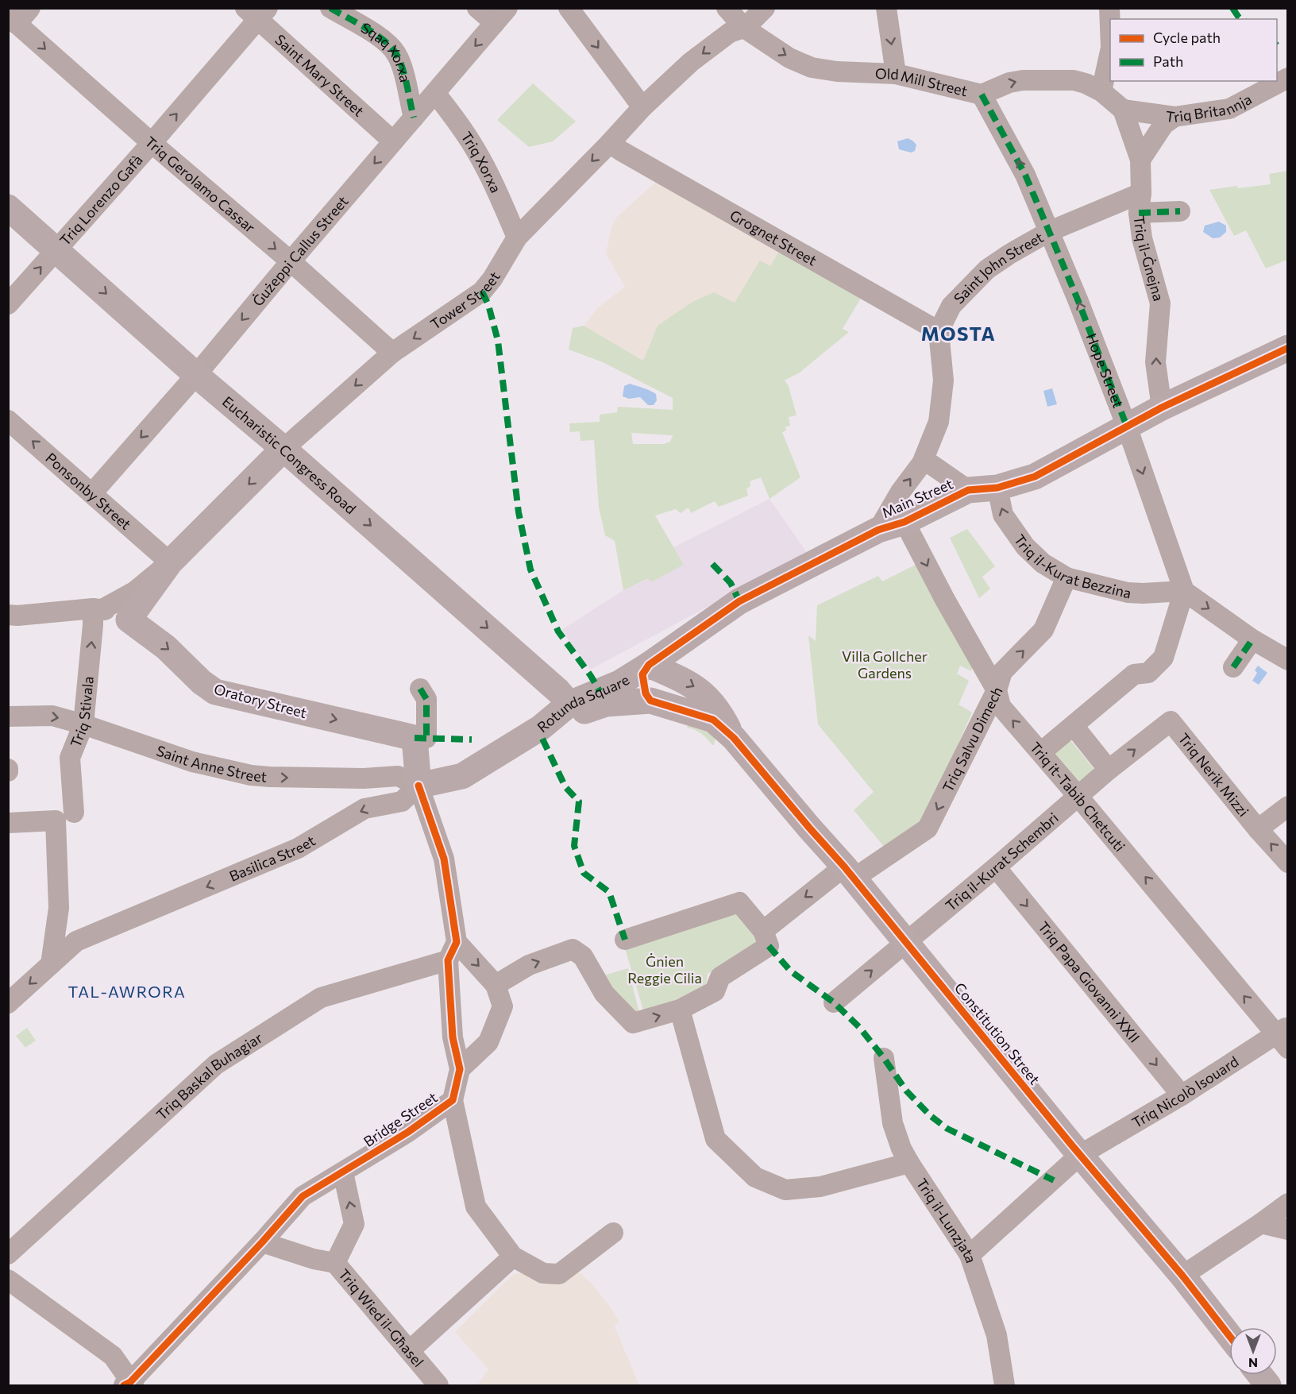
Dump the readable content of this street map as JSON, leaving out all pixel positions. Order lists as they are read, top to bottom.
{
  "streets": {
    "main road": [
      "Tower Street",
      "Eucharistic Congress Road",
      "Main Street",
      "Rotunda Square",
      "Oratory Street",
      "Constitution Street"
    ],
    "street": [
      "Sqaq Xorxa",
      "Saint Mary Street",
      "Old Mill Street",
      "Triq Britannja",
      "Triq Xorxa",
      "Triq Gerolamo Cassar",
      "Triq Lorenzo Gafà",
      "Grognet Street",
      "Ġużeppi Callus Street",
      "Triq il-Ġnejna",
      "Saint John Street",
      "Hope Street",
      "Ponsonby Street",
      "Triq il-Kurat Bezzina",
      "Triq Stivala",
      "Triq Salvu Dimech",
      "Saint Anne Street",
      "Triq Nerik Mizzi",
      "Triq it-Tabib Chetcuti",
      "Basilica Street",
      "Triq il-Kurat Schembri",
      "Triq Papa Giovanni XXII",
      "Triq Baskal Buhagiar",
      "Triq Nicolò Isouard",
      "Bridge Street",
      "Triq il-Lunzjata",
      "Triq Wied il-Għasel"
    ]
  },
  "crossings": [
    ["Sqaq Xorxa", "Ġużeppi Callus Street"],
    ["Saint Mary Street", "Triq Lorenzo Gafà"],
    ["Saint Mary Street", "Ġużeppi Callus Street"],
    ["Old Mill Street", "Triq Britannja"],
    ["Old Mill Street", "Triq il-Ġnejna"],
    ["Old Mill Street", "Tower Street"],
    ["Old Mill Street", "Hope Street"],
    ["Triq Britannja", "Triq il-Ġnejna"],
    ["Triq Xorxa", "Ġużeppi Callus Street"],
    ["Triq Xorxa", "Tower Street"],
    ["Triq Gerolamo Cassar", "Triq Lorenzo Gafà"],
    ["Triq Gerolamo Cassar", "Ġużeppi Callus Street"],
    ["Triq Gerolamo Cassar", "Tower Street"],
    ["Triq Lorenzo Gafà", "Eucharistic Congress Road"],
    ["Grognet Street", "Saint John Street"],
    ["Grognet Street", "Tower Street"],
    ["Ġużeppi Callus Street", "Eucharistic Congress Road"],
    ["Ġużeppi Callus Street", "Ponsonby Street"],
    ["Triq il-Ġnejna", "Saint John Street"],
    ["Triq il-Ġnejna", "Main Street"],
    ["Saint John Street", "Hope Street"],
    ["Tower Street", "Eucharistic Congress Road"],
    ["Tower Street", "Ponsonby Street"],
    ["Tower Street", "Oratory Street"],
    ["Tower Street", "Triq Stivala"],
    ["Hope Street", "Main Street"],
    ["Hope Street", "Triq il-Kurat Bezzina"],
    ["Eucharistic Congress Road", "Rotunda Square"],
    ["Main Street", "Triq il-Kurat Bezzina"],
    ["Main Street", "Rotunda Square"],
    ["Main Street", "Triq it-Tabib Chetcuti"],
    ["Triq il-Kurat Bezzina", "Triq Salvu Dimech"],
    ["Rotunda Square", "Constitution Street"],
    ["Oratory Street", "Triq Stivala"],
    ["Triq Stivala", "Saint Anne Street"],
    ["Triq Salvu Dimech", "Triq it-Tabib Chetcuti"],
    ["Triq Salvu Dimech", "Constitution Street"],
    ["Saint Anne Street", "Basilica Street"],
    ["Triq Nerik Mizzi", "Triq il-Kurat Schembri"],
    ["Triq it-Tabib Chetcuti", "Triq il-Kurat Schembri"],
    ["Triq it-Tabib Chetcuti", "Triq Nicolò Isouard"],
    ["Triq il-Kurat Schembri", "Triq Papa Giovanni XXII"],
    ["Triq il-Kurat Schembri", "Constitution Street"],
    ["Triq Papa Giovanni XXII", "Triq Nicolò Isouard"],
    ["Constitution Street", "Triq Nicolò Isouard"],
    ["Triq Baskal Buhagiar", "Bridge Street"],
    ["Triq Nicolò Isouard", "Triq il-Lunzjata"],
    ["Bridge Street", "Triq Wied il-Għasel"]
  ],
  "one_way": [
    "Old Mill Street",
    "Triq Gerolamo Cassar",
    "Triq Lorenzo Gafà",
    "Ġużeppi Callus Street",
    "Triq il-Ġnejna",
    "Tower Street",
    "Eucharistic Congress Road",
    "Ponsonby Street",
    "Triq il-Kurat Bezzina",
    "Oratory Street",
    "Triq Stivala",
    "Saint Anne Street",
    "Basilica Street",
    "Triq Papa Giovanni XXII"
  ],
  "districts": ["MOSTA", "TAL-AWRORA"],
  "parks": ["Villa Gollcher Gardens", "Ġnien Reggie Cilia"],
  "legend": ["Cycle path", "Path"],
  "north": "bottom"
}
